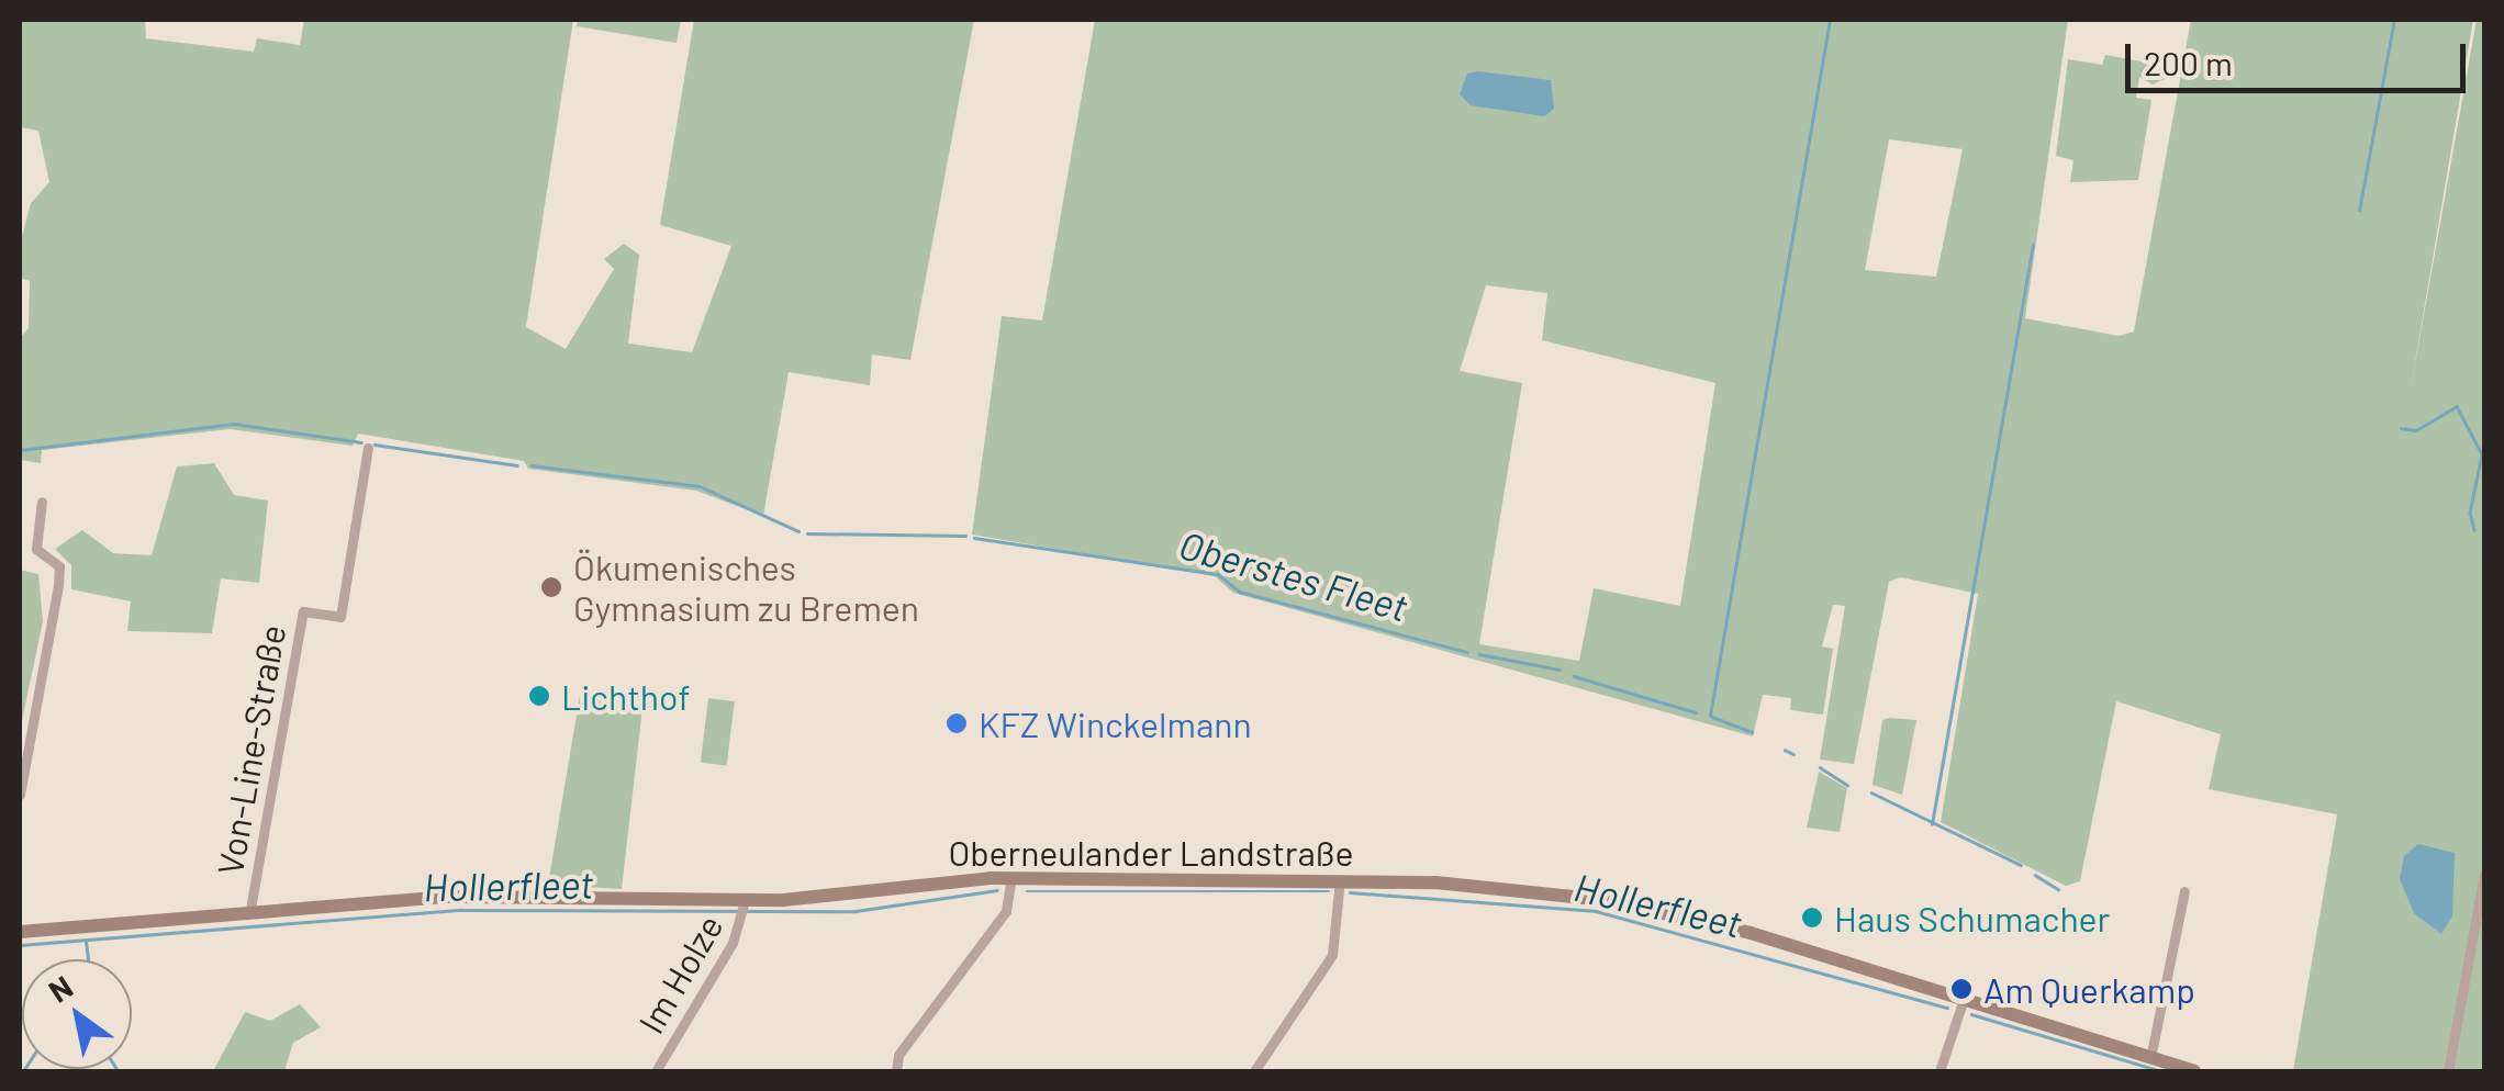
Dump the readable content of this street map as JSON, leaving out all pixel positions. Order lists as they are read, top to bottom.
{
  "streets": {
    "street": ["Von-Line-Straße", "Oberneulander Landstraße", "Im Holze"]
  },
  "crossings": [
    ["Von-Line-Straße", "Oberneulander Landstraße"],
    ["Oberneulander Landstraße", "Im Holze"]
  ],
  "water": ["Oberstes Fleet", "Hollerfleet"],
  "places": [
    "Ökumenisches Gymnasium zu Bremen",
    "Lichthof",
    "KFZ Winckelmann",
    "Haus Schumacher",
    "Am Querkamp"
  ],
  "scale_bar": "200 m",
  "north": "top left"
}
